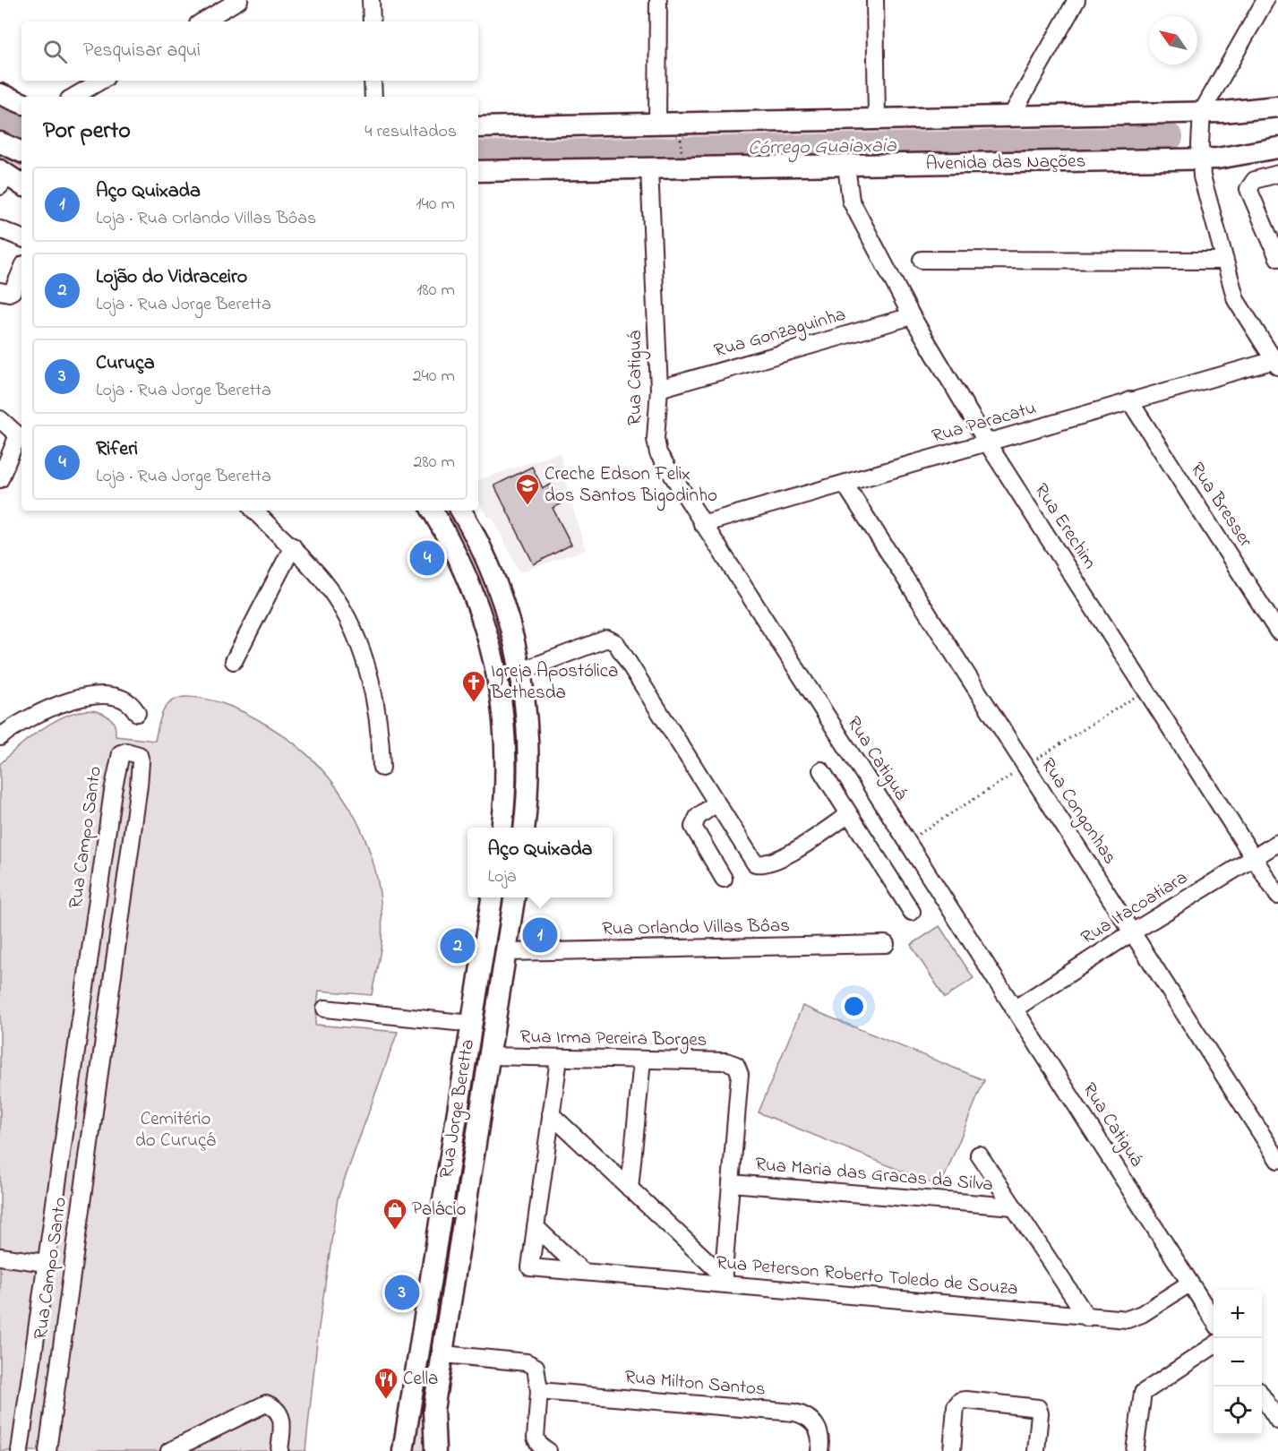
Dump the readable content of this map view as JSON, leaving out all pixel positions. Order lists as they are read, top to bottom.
{
  "streets": {
    "main road": ["Avenida das Nações", "Rua Jorge Beretta"],
    "street": [
      "Rua Gonzaguinha",
      "Rua Catiguá",
      "Rua Paracatu",
      "Rua Bresser",
      "Rua Erechim",
      "Rua Congonhas",
      "Rua Campo Santo",
      "Rua Itacoatiara",
      "Rua Orlando Villas Bôas",
      "Rua Irma Pereira Borges",
      "Rua Maria das Gracas da Silva",
      "Rua Peterson Roberto Toledo de Souza",
      "Rua Milton Santos"
    ]
  },
  "crossings": [
    ["Avenida das Nações", "Rua Catiguá"],
    ["Avenida das Nações", "Rua Erechim"],
    ["Rua Gonzaguinha", "Rua Catiguá"],
    ["Rua Gonzaguinha", "Rua Erechim"],
    ["Rua Catiguá", "Rua Paracatu"],
    ["Rua Catiguá", "Rua Itacoatiara"],
    ["Rua Catiguá", "Rua Peterson Roberto Toledo de Souza"],
    ["Rua Paracatu", "Rua Bresser"],
    ["Rua Paracatu", "Rua Erechim"],
    ["Rua Paracatu", "Rua Congonhas"],
    ["Rua Erechim", "Rua Itacoatiara"],
    ["Rua Congonhas", "Rua Itacoatiara"],
    ["Rua Orlando Villas Bôas", "Rua Jorge Beretta"],
    ["Rua Irma Pereira Borges", "Rua Jorge Beretta"],
    ["Rua Irma Pereira Borges", "Rua Maria das Gracas da Silva"]
  ],
  "water": ["Córrego Guaiaxaia"],
  "parks": ["Cemitério do Curuçá"],
  "places": {
    "school or university": ["Creche Edson Felix dos Santos Bigodinho"],
    "church": ["Igreja Apostólica Bethesda"],
    "shop": ["Palácio"],
    "restaurant": ["Cella"]
  },
  "north": "top left",
  "page": {
    "search": "Pesquisar aqui",
    "heading": ["Por perto", "4 resultados"],
    "list": [
      {
        "mark": "1",
        "name": "Aço Quixada",
        "note": "Loja · Rua Orlando Villas Bôas",
        "value": "140 m"
      },
      {
        "mark": "2",
        "name": "Lojão do Vidraceiro",
        "note": "Loja · Rua Jorge Beretta",
        "value": "180 m"
      },
      {
        "mark": "3",
        "name": "Curuça",
        "note": "Loja · Rua Jorge Beretta",
        "value": "240 m"
      },
      {
        "mark": "4",
        "name": "Riferi",
        "note": "Loja · Rua Jorge Beretta",
        "value": "280 m"
      }
    ],
    "pins": [
      "4",
      "1",
      "2",
      "3"
    ],
    "popup": ["Aço Quixada", "Loja"],
    "map_buttons": ["+", "−"]
  }
}
